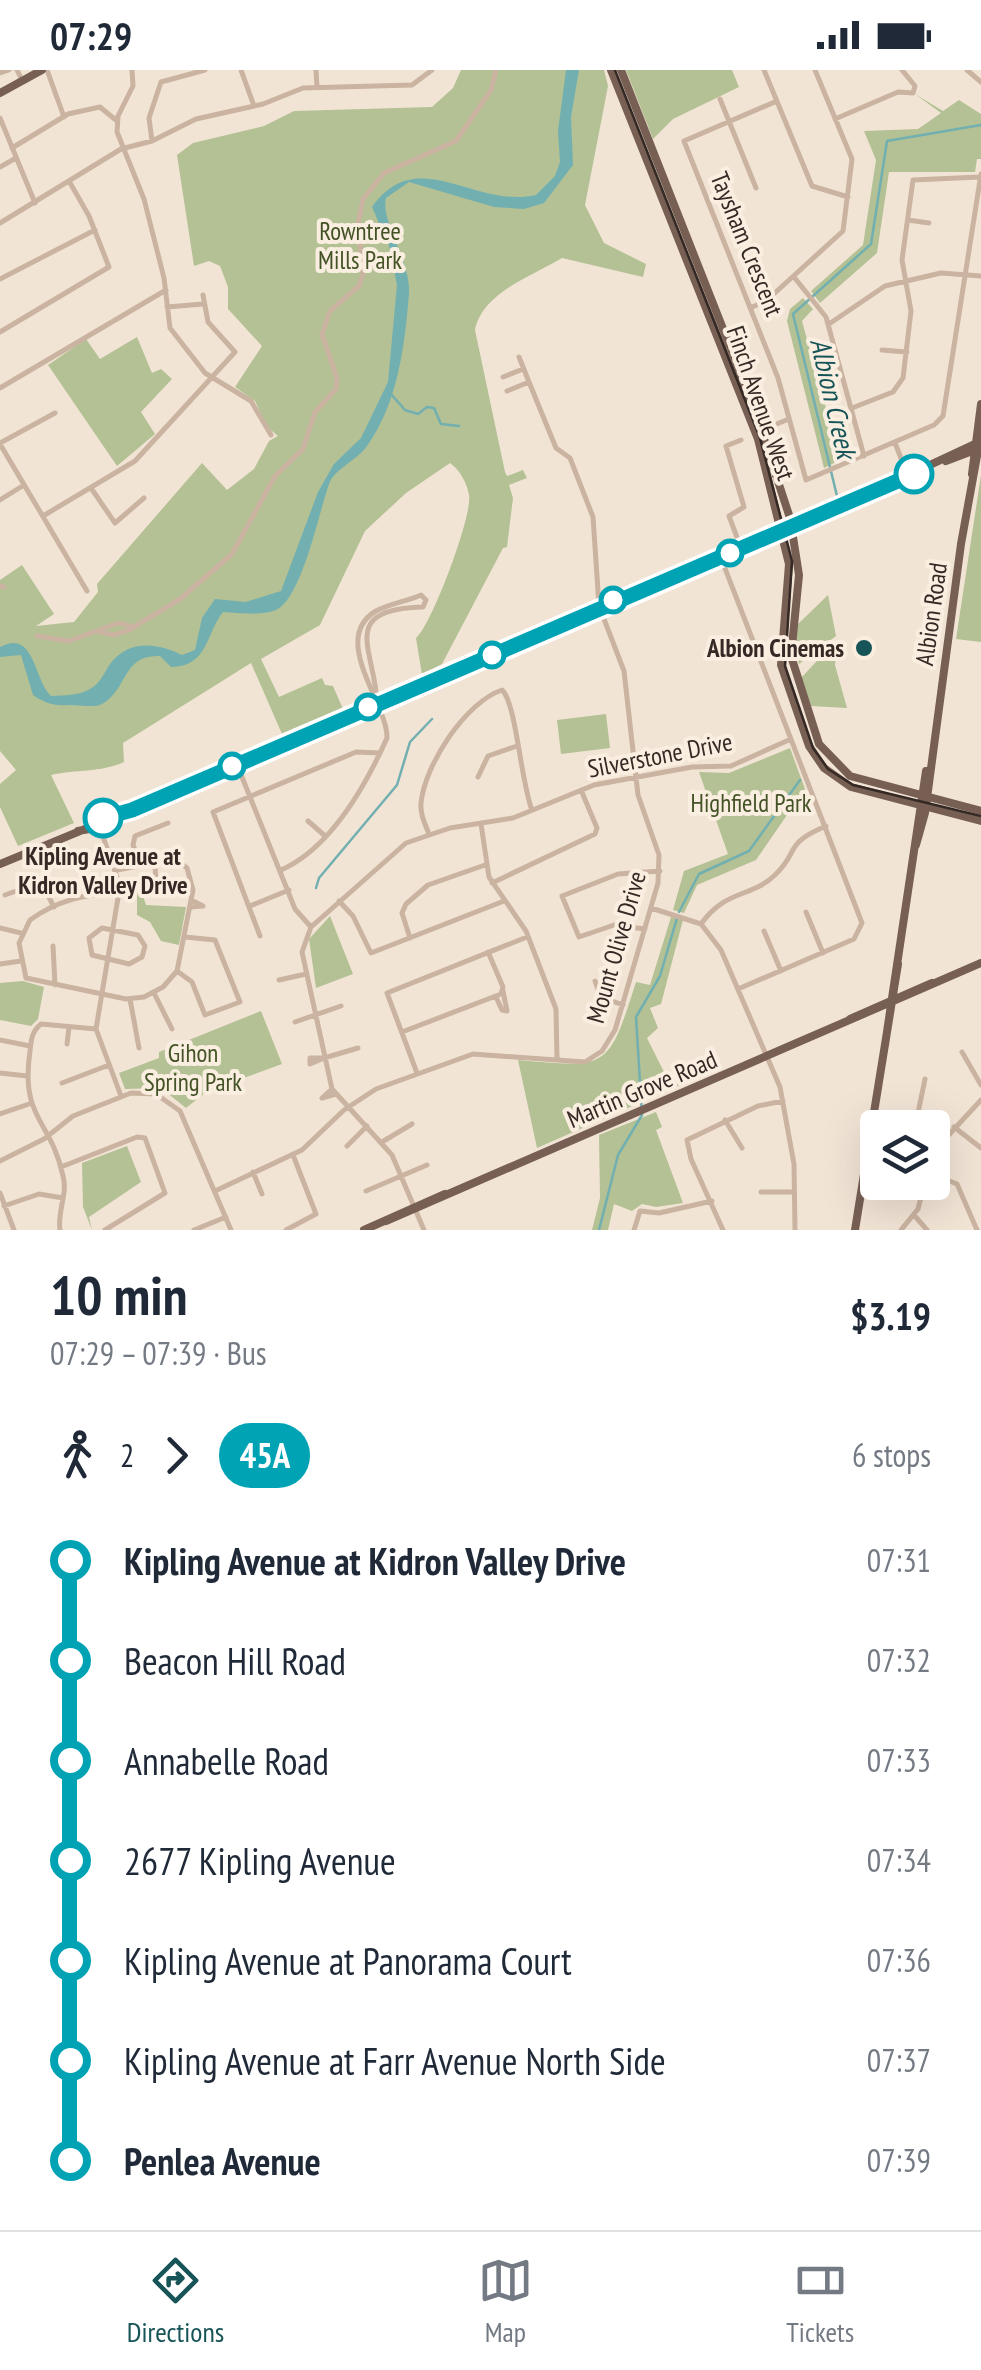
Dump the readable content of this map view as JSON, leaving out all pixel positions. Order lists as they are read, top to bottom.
{
  "streets": {
    "main road": ["Finch Avenue West", "Albion Road", "Martin Grove Road"],
    "street": ["Taysham Crescent", "Silverstone Drive", "Mount Olive Drive"]
  },
  "crossings": [
    ["Finch Avenue West", "Albion Road"],
    ["Albion Road", "Martin Grove Road"],
    ["Silverstone Drive", "Mount Olive Drive"]
  ],
  "water": ["Albion Creek"],
  "parks": ["Rowntree Mills Park", "Highfield Park", "Gihon Spring Park"],
  "places": ["Albion Cinemas", "Kipling Avenue at Kidron Valley Drive"],
  "lines": ["bus line 45A"],
  "page": {
    "status": "07:29",
    "heading": ["10 min", "07:29 – 07:39 · Bus", "$3.19"],
    "legs": ["2", "45A", "6 stops"],
    "list": [
      {
        "name": "Kipling Avenue at Kidron Valley Drive",
        "value": "07:31"
      },
      {
        "name": "Beacon Hill Road",
        "value": "07:32"
      },
      {
        "name": "Annabelle Road",
        "value": "07:33"
      },
      {
        "name": "2677 Kipling Avenue",
        "value": "07:34"
      },
      {
        "name": "Kipling Avenue at Panorama Court",
        "value": "07:36"
      },
      {
        "name": "Kipling Avenue at Farr Avenue North Side",
        "value": "07:37"
      },
      {
        "name": "Penlea Avenue",
        "value": "07:39"
      }
    ],
    "tabs": ["Directions", "Map", "Tickets"]
  }
}
